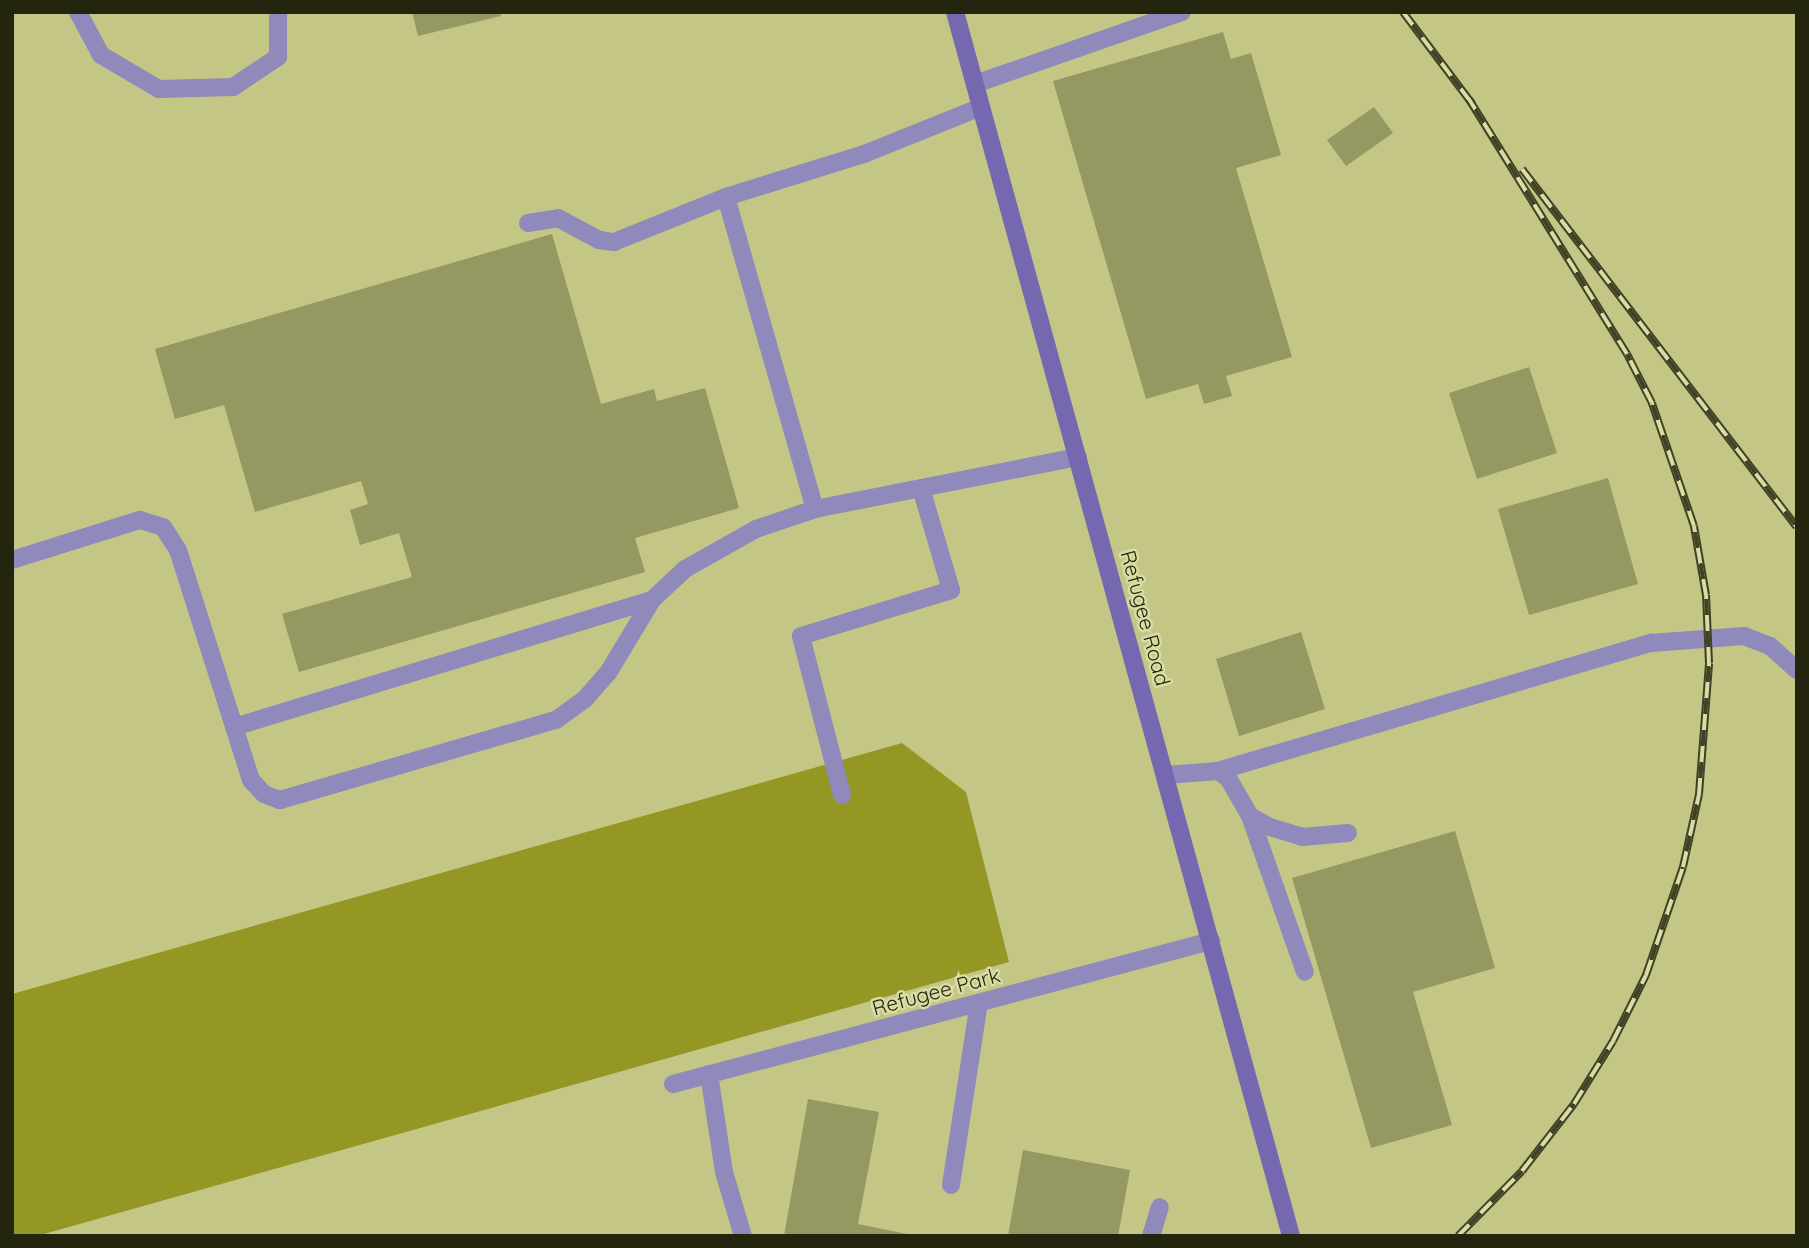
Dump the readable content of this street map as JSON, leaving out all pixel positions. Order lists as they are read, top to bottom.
{
  "streets": {
    "main road": ["Refugee Road"],
    "street": ["Refugee Park"]
  },
  "crossings": [
    ["Refugee Road", "Refugee Park"]
  ]
}
